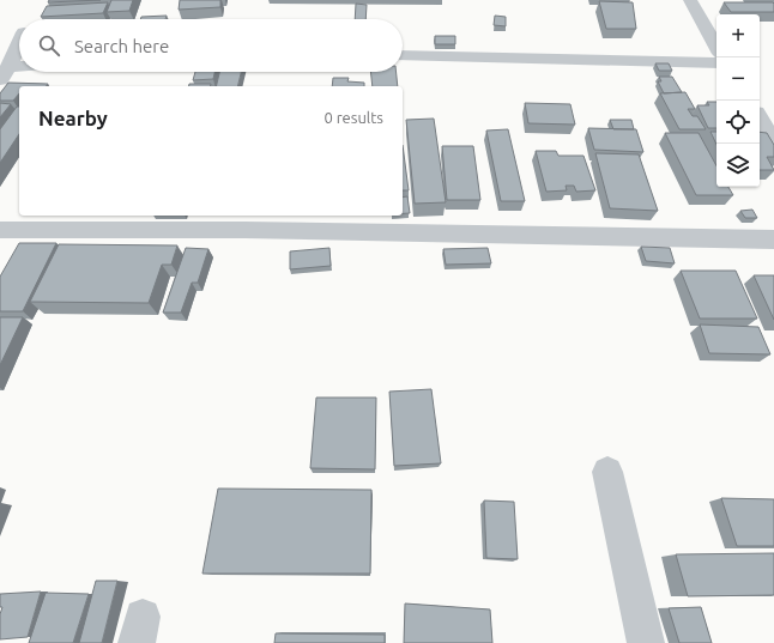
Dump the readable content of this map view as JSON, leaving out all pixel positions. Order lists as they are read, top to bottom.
{
  "page": {
    "map_buttons": ["+", "−"],
    "search": "Search here",
    "heading": ["Nearby", "0 results"]
  }
}
